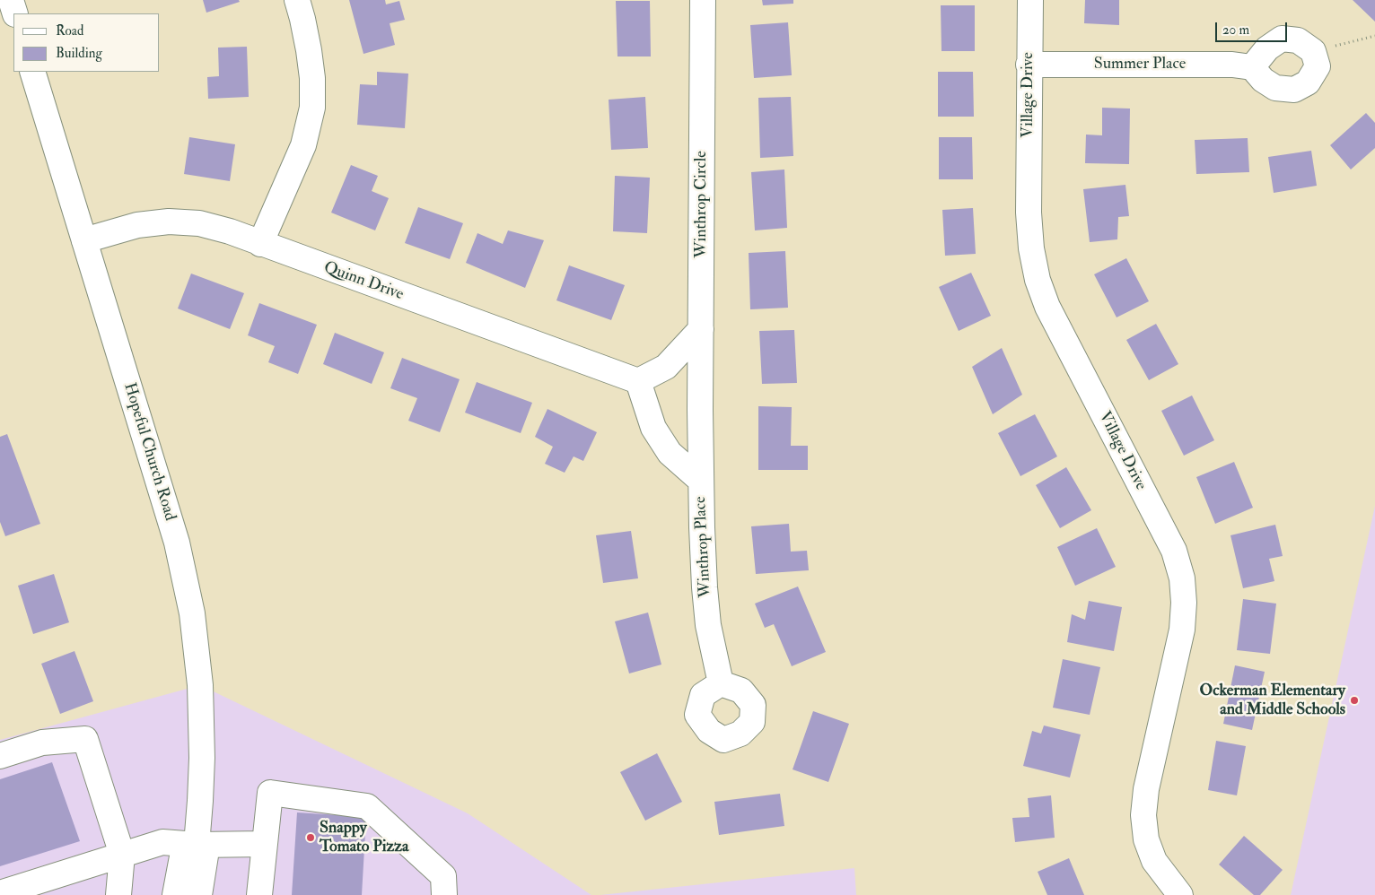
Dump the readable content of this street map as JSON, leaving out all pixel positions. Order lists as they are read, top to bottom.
{
  "streets": {
    "street": [
      "Summer Place",
      "Village Drive",
      "Winthrop Circle",
      "Quinn Drive",
      "Hopeful Church Road",
      "Winthrop Place"
    ]
  },
  "crossings": [
    ["Summer Place", "Village Drive"],
    ["Winthrop Circle", "Winthrop Place"],
    ["Quinn Drive", "Hopeful Church Road"]
  ],
  "places": ["Ockerman Elementary and Middle Schools", "Snappy Tomato Pizza"],
  "legend": ["Road", "Building"],
  "scale_bar": "20 m"
}
